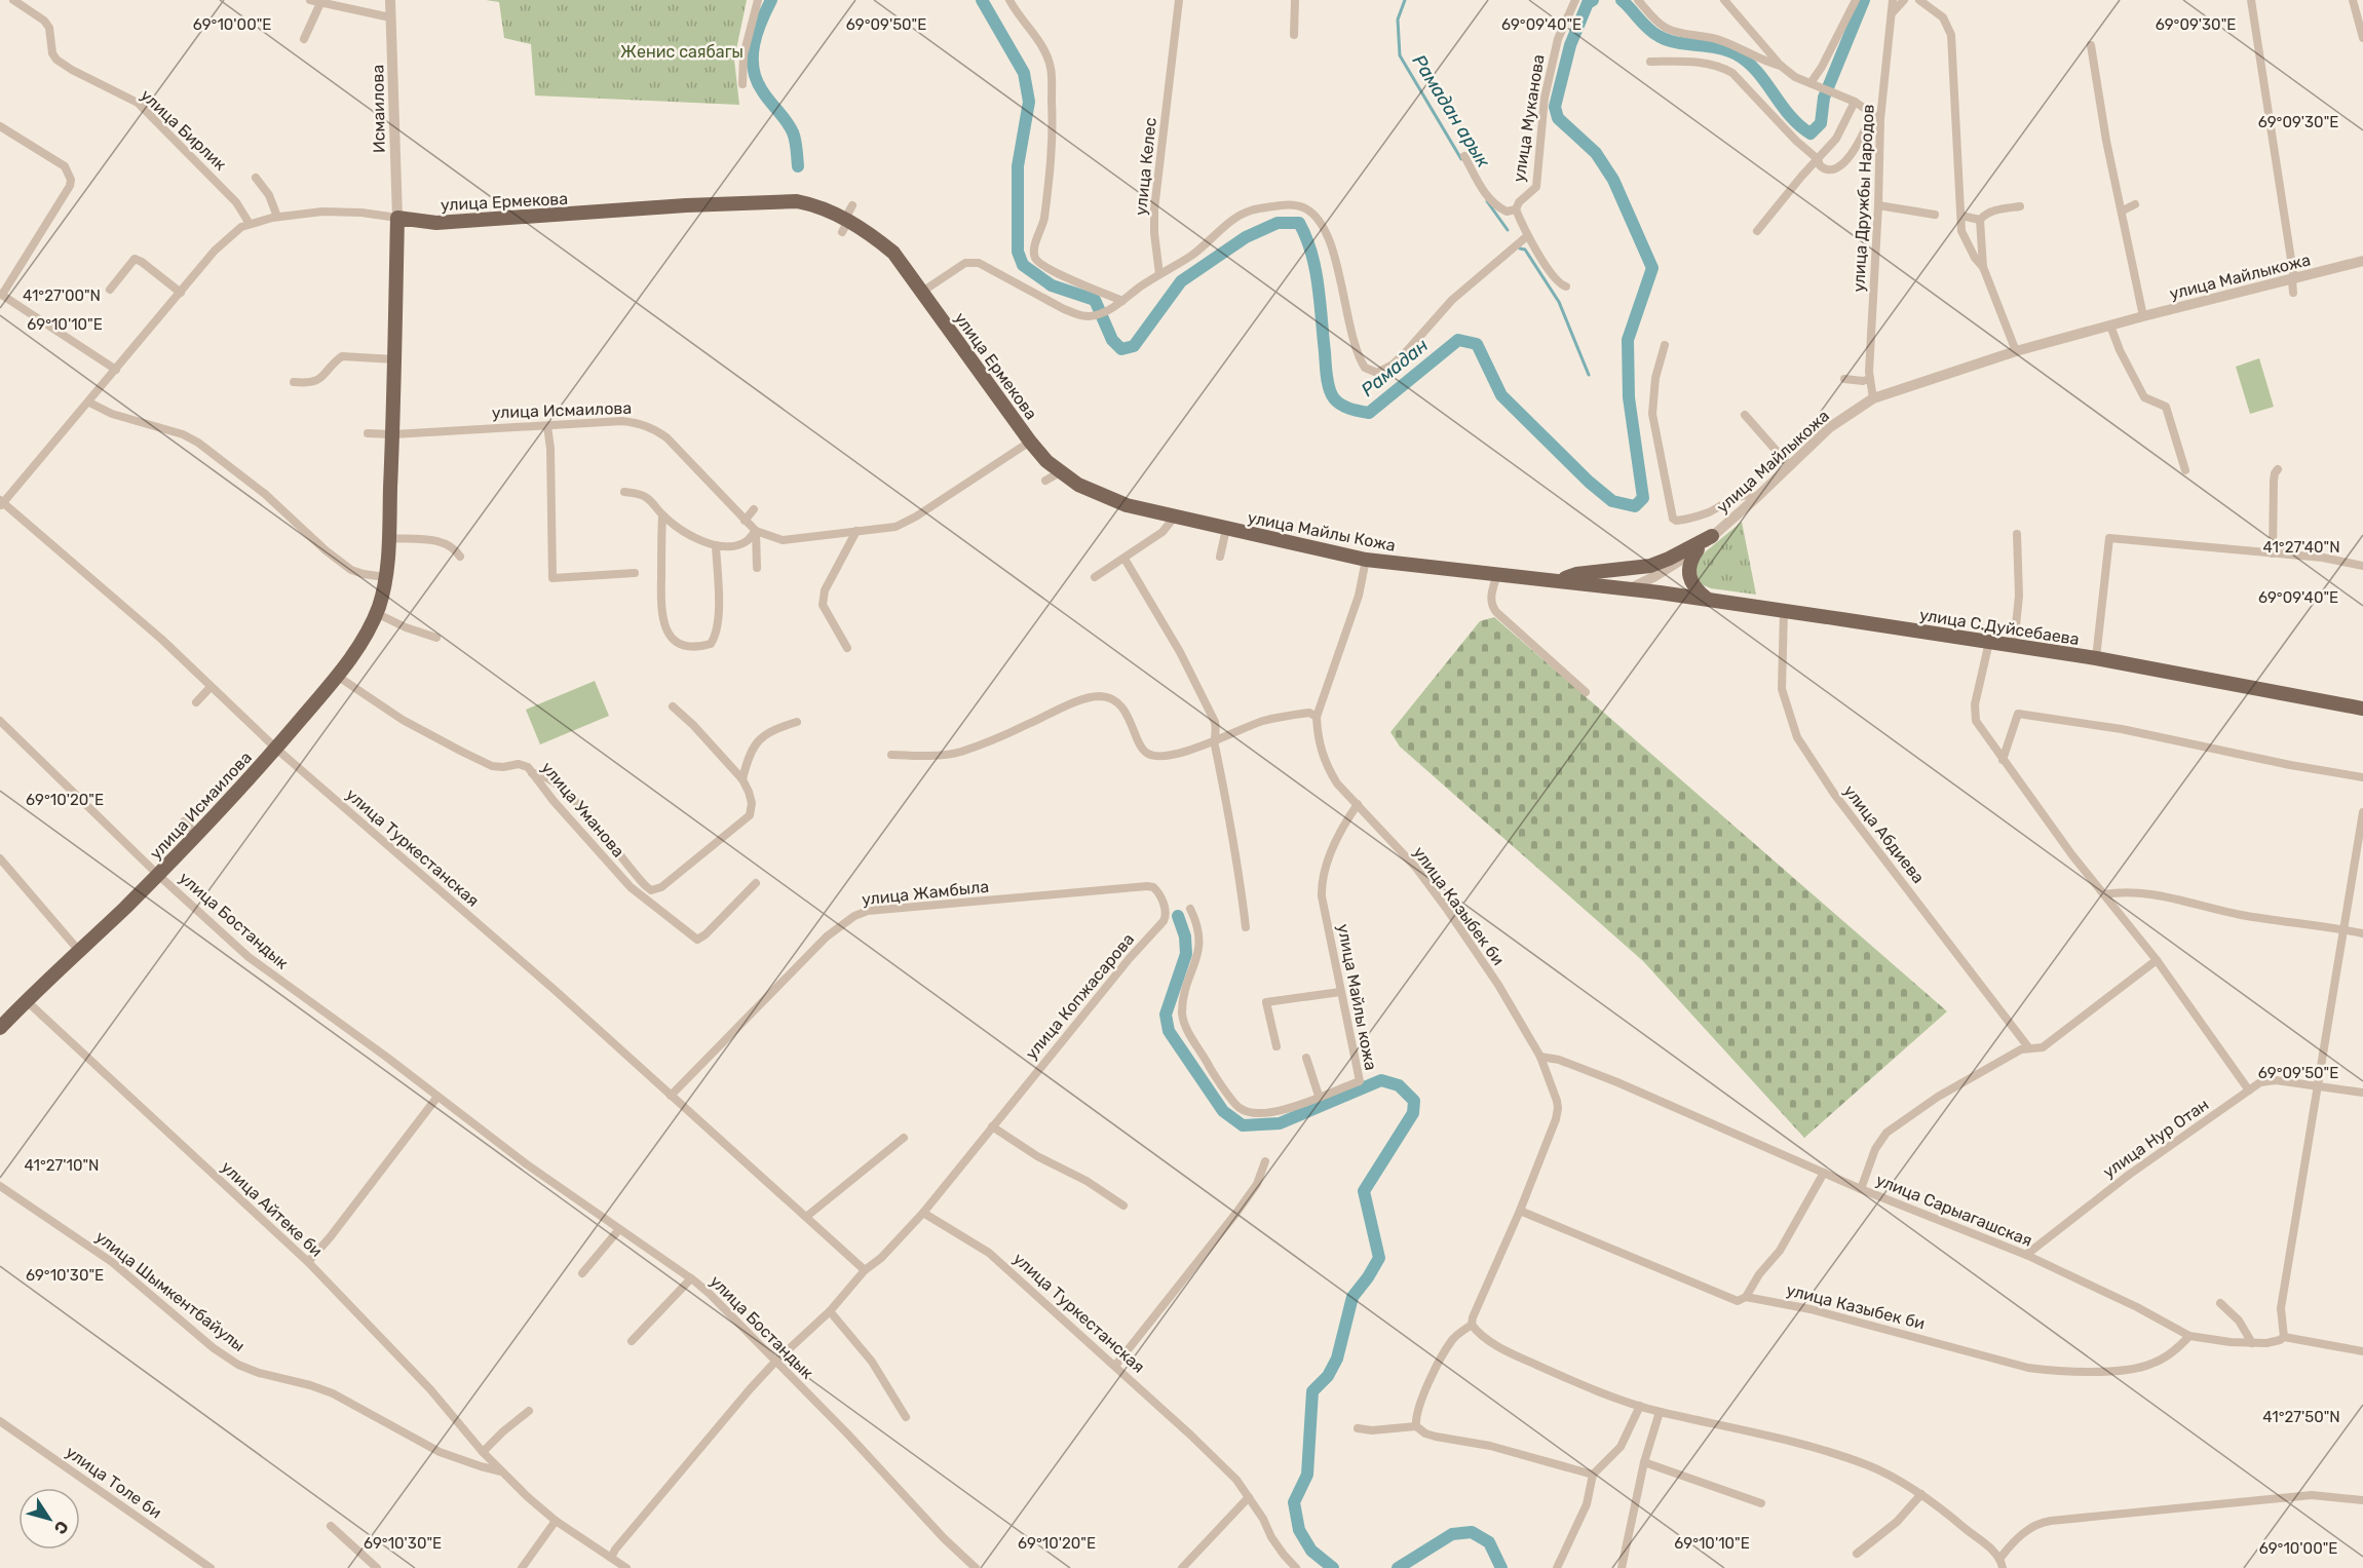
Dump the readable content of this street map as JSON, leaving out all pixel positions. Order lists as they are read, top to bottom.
{
  "streets": {
    "main road": [
      "улица Ермекова",
      "улица Исмаилова",
      "улица Майлы Кожа",
      "улица С.Дуйсебаева"
    ],
    "street": [
      "Исмаилова",
      "улица Муканова",
      "улица Бирлик",
      "улица Келес",
      "улица Дружбы Народов",
      "улица Майлыкожа",
      "улица Уманова",
      "улица Абдиева",
      "улица Туркестанская",
      "улица Жамбыла",
      "улица Казыбек би",
      "улица Бостандык",
      "улица Копжасарова",
      "улица Майлы кожа",
      "улица Нур Отан",
      "улица Айтеке би",
      "улица Сарыагашская",
      "улица Шымкентбайулы",
      "улица Толе би"
    ]
  },
  "crossings": [
    ["Исмаилова", "улица Ермекова"],
    ["Исмаилова", "улица Исмаилова"],
    ["улица Бирлик", "улица Ермекова"],
    ["улица Дружбы Народов", "улица Майлыкожа"],
    ["улица Ермекова", "улица Исмаилова"],
    ["улица Ермекова", "улица Майлы Кожа"],
    ["улица Ермекова", "улица Туркестанская"],
    ["улица Майлыкожа", "улица Майлы Кожа"],
    ["улица Майлыкожа", "улица С.Дуйсебаева"],
    ["улица Исмаилова", "улица Майлы Кожа"],
    ["улица Исмаилова", "улица Уманова"],
    ["улица Исмаилова", "улица Туркестанская"],
    ["улица Исмаилова", "улица Бостандык"],
    ["улица Исмаилова", "улица Айтеке би"],
    ["улица Майлы Кожа", "улица С.Дуйсебаева"],
    ["улица Майлы Кожа", "улица Казыбек би"],
    ["улица С.Дуйсебаева", "улица Абдиева"],
    ["улица Туркестанская", "улица Жамбыла"],
    ["улица Туркестанская", "улица Копжасарова"],
    ["улица Жамбыла", "улица Копжасарова"],
    ["улица Казыбек би", "улица Майлы кожа"],
    ["улица Казыбек би", "улица Сарыагашская"],
    ["улица Нур Отан", "улица Сарыагашская"],
    ["улица Айтеке би", "улица Шымкентбайулы"]
  ],
  "water": ["Рамадан арык", "Рамадан"],
  "parks": ["Женис саябагы"],
  "north": "bottom right",
  "coordinates": [
    "69°10'00\"E",
    "69°09'40\"E",
    "69°09'30\"E",
    "69°09'50\"E",
    "41°27'00\"N",
    "69°10'10\"E",
    "41°27'40\"N",
    "69°10'20\"E",
    "41°27'10\"N",
    "69°10'30\"E",
    "41°27'50\"N"
  ]
}
